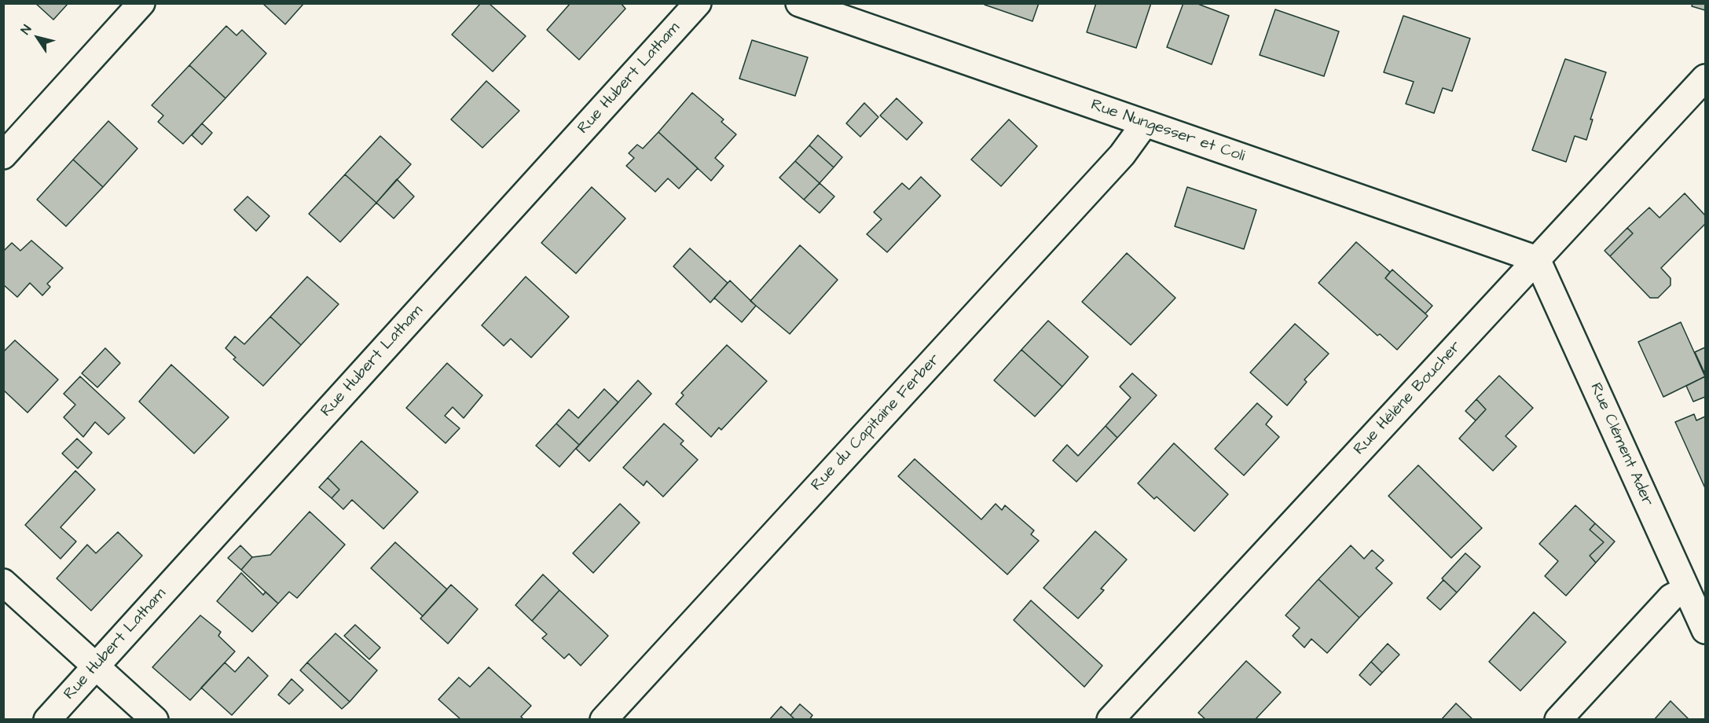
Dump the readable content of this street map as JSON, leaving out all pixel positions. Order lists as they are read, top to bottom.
{
  "streets": {
    "street": [
      "Rue Hubert Latham",
      "Rue Nungesser et Coli",
      "Rue Hélène Boucher",
      "Rue du Capitaine Ferber",
      "Rue Clément Ader"
    ]
  },
  "crossings": [
    ["Rue Nungesser et Coli", "Rue Hélène Boucher"],
    ["Rue Nungesser et Coli", "Rue du Capitaine Ferber"],
    ["Rue Nungesser et Coli", "Rue Clément Ader"],
    ["Rue Hélène Boucher", "Rue Clément Ader"]
  ],
  "north": "top left"
}
